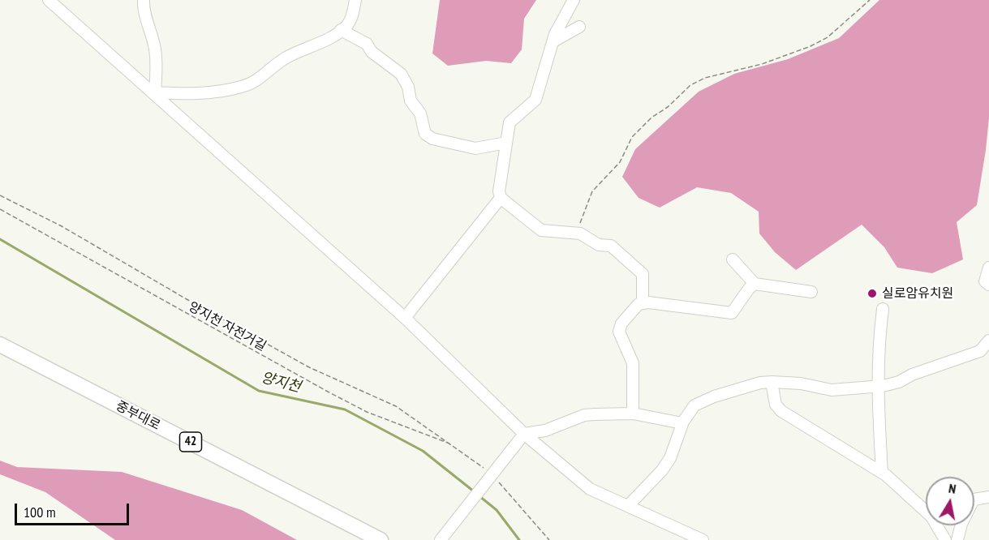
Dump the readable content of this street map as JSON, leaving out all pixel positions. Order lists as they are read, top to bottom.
{
  "streets": {
    "main road": ["중부대로", "42"],
    "path": ["양지천 자전거길"]
  },
  "water": ["양지천"],
  "places": ["실로암유치원"],
  "scale_bar": "100 m",
  "north": "top"
}
